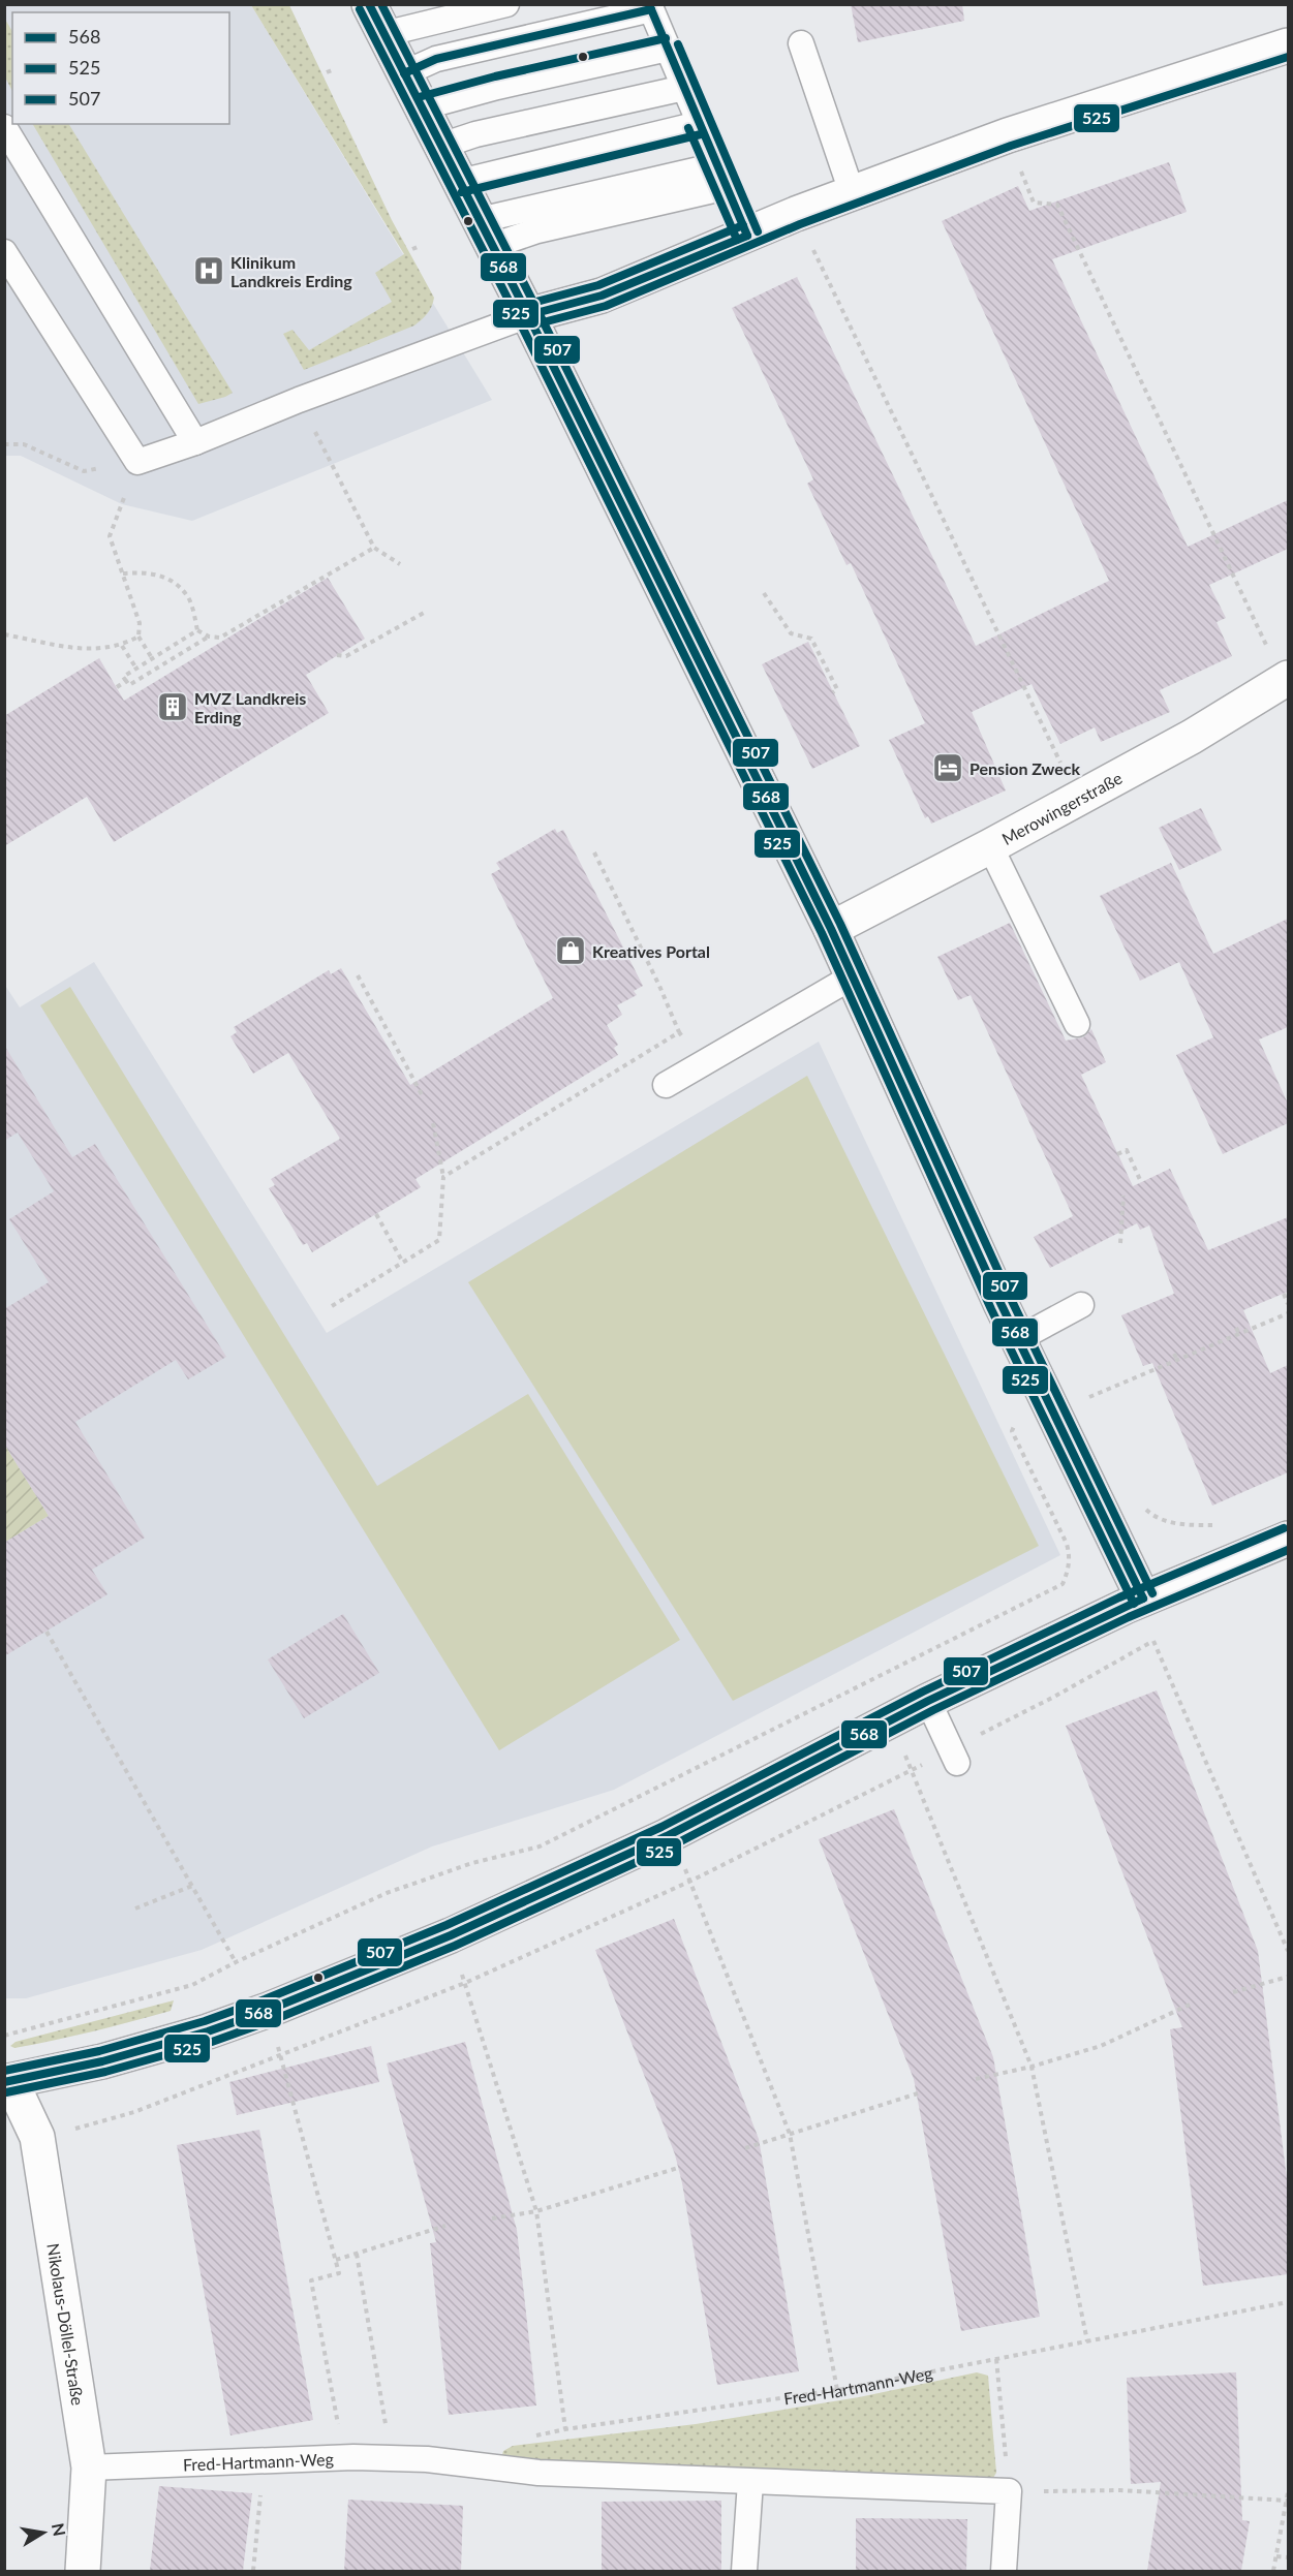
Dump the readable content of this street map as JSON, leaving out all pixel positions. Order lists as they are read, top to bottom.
{
  "streets": {
    "street": ["Merowingerstraße", "Nikolaus-Döllel-Straße"],
    "lane": ["Fred-Hartmann-Weg"]
  },
  "crossings": [
    ["Nikolaus-Döllel-Straße", "Fred-Hartmann-Weg"]
  ],
  "places": {
    "hospital": ["Klinikum Landkreis Erding"],
    "building": ["MVZ Landkreis Erding"],
    "hotel": ["Pension Zweck"],
    "shop": ["Kreatives Portal"]
  },
  "lines": ["transit line 568", "transit line 507", "transit line 525"],
  "legend": ["568", "525", "507"],
  "north": "right"
}
